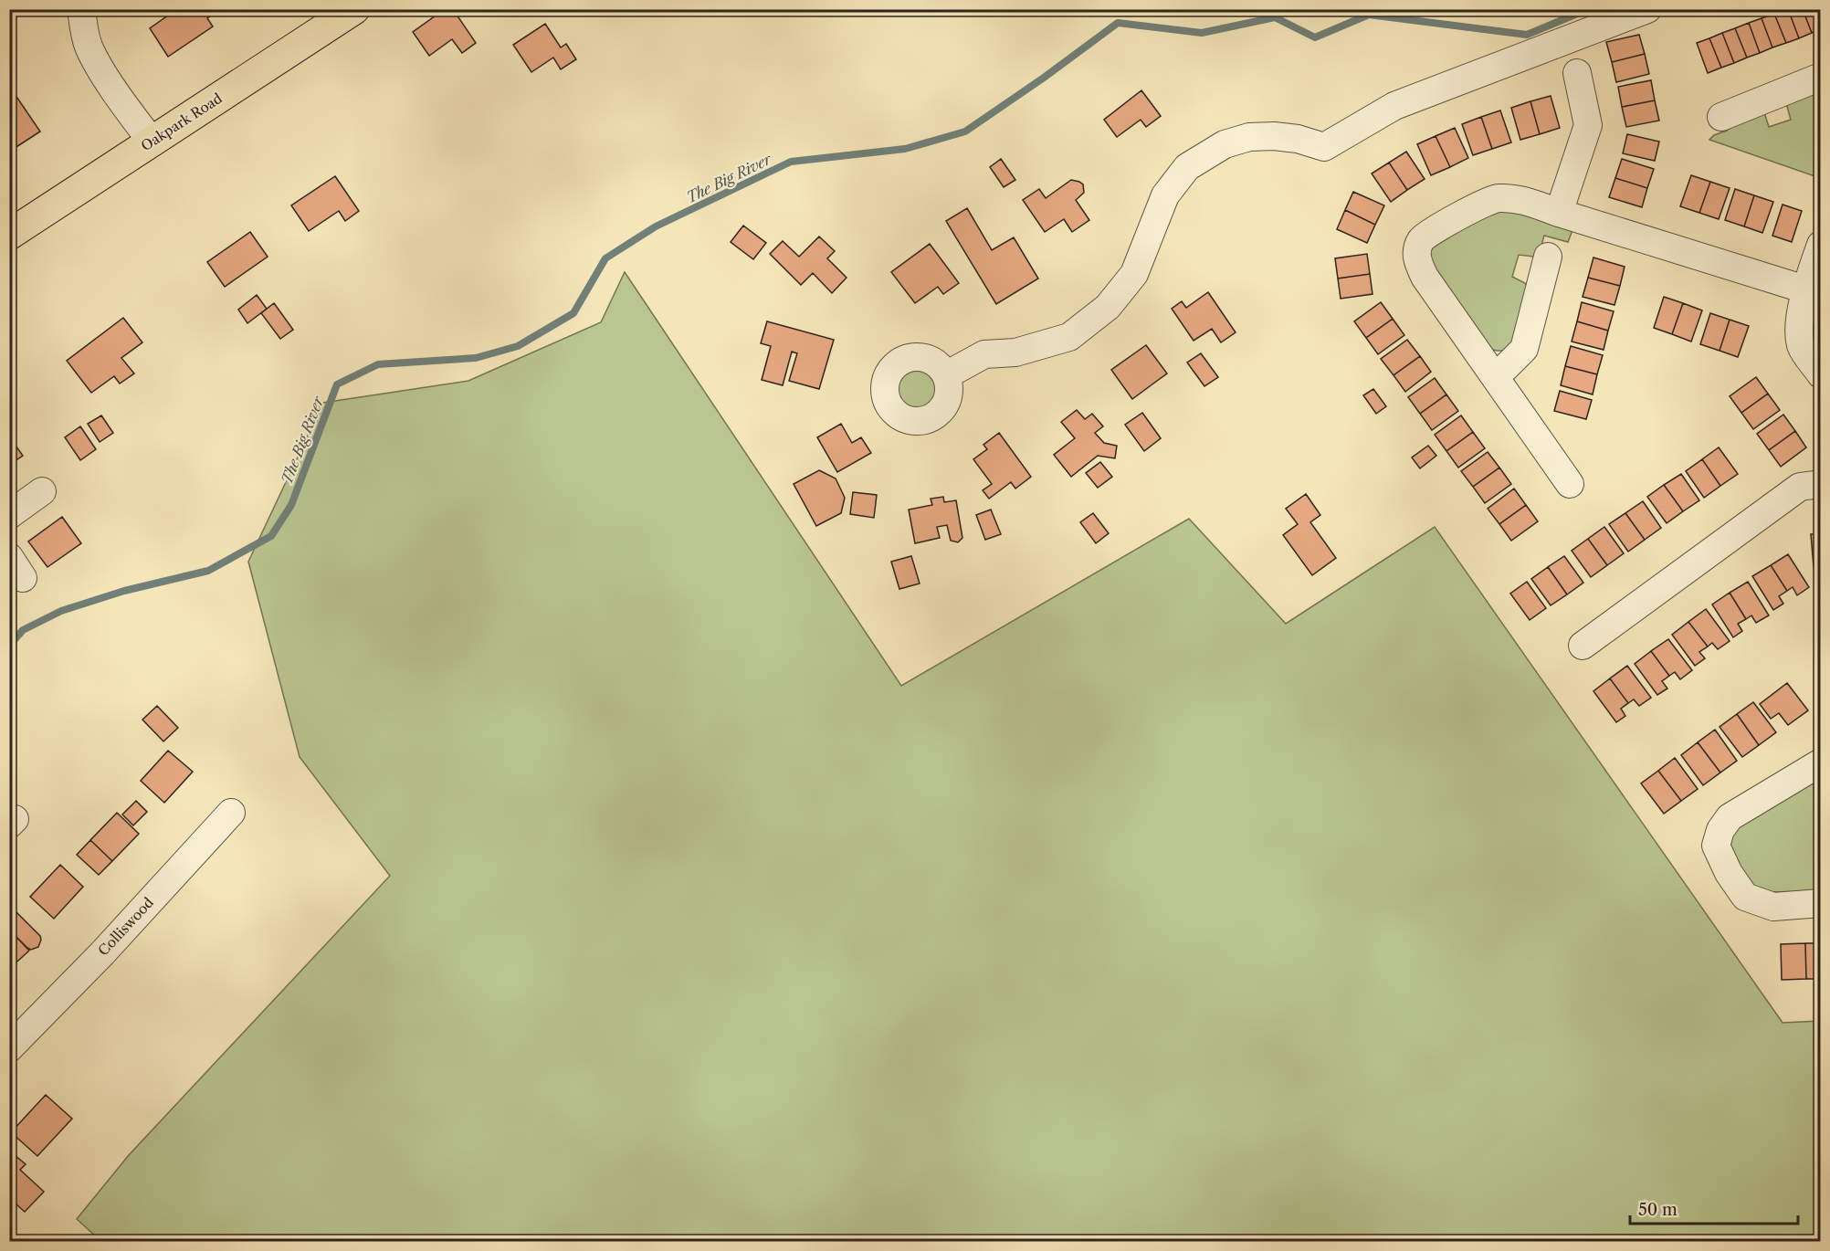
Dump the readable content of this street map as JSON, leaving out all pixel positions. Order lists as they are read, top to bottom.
{
  "streets": {
    "main road": ["Oakpark Road"],
    "street": ["Colliswood"]
  },
  "water": ["The Big River"],
  "scale_bar": "50 m"
}
